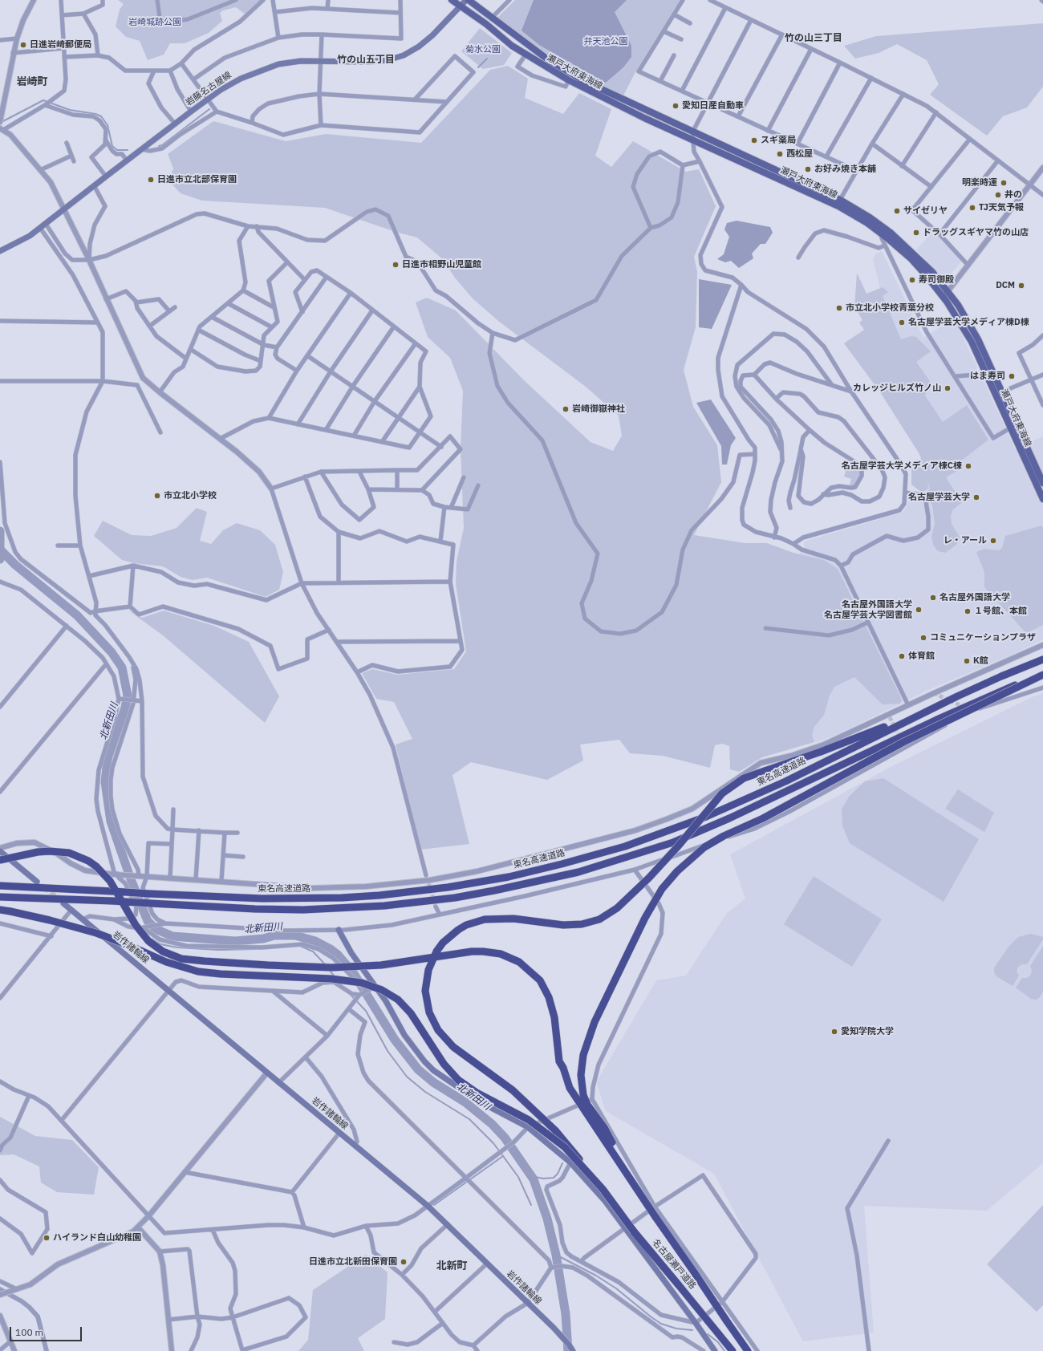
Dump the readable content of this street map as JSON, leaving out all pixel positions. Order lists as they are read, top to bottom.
{
  "streets": {
    "highway": ["東名高速道路", "名古屋瀬戸道路"],
    "main road": ["瀬戸大府東海線", "岩藤名古屋線", "岩作諸輪線"]
  },
  "crossings": [
    ["瀬戸大府東海線", "岩藤名古屋線"]
  ],
  "districts": [
    "竹の山三丁目",
    "竹の山五丁目",
    "岩崎町",
    "北新町"
  ],
  "water": ["北新田川"],
  "parks": ["岩崎城跡公園", "弁天池公園", "菊水公園"],
  "places": [
    "日進岩崎郵便局",
    "愛知日産自動車",
    "スギ薬局",
    "西松屋",
    "お好み焼き本舗",
    "日進市立北部保育園",
    "明楽時運",
    "井の",
    "TJ天気予報",
    "サイゼリヤ",
    "ドラッグスギヤマ竹の山店",
    "日進市相野山児童館",
    "寿司御殿",
    "DCM",
    "市立北小学校青葉分校",
    "名古屋学芸大学メディア棟D棟",
    "はま寿司",
    "カレッジヒルズ竹ノ山",
    "岩崎御嶽神社",
    "名古屋学芸大学メディア棟C棟",
    "市立北小学校",
    "名古屋学芸大学",
    "レ・アール",
    "名古屋外国語大学",
    "名古屋外国語大学 名古屋学芸大学図書館",
    "１号館、本館",
    "コミュニケーションプラザ",
    "体育館",
    "K館",
    "愛知学院大学",
    "ハイランド白山幼稚園",
    "日進市立北新田保育園"
  ],
  "scale_bar": "100 m"
}
